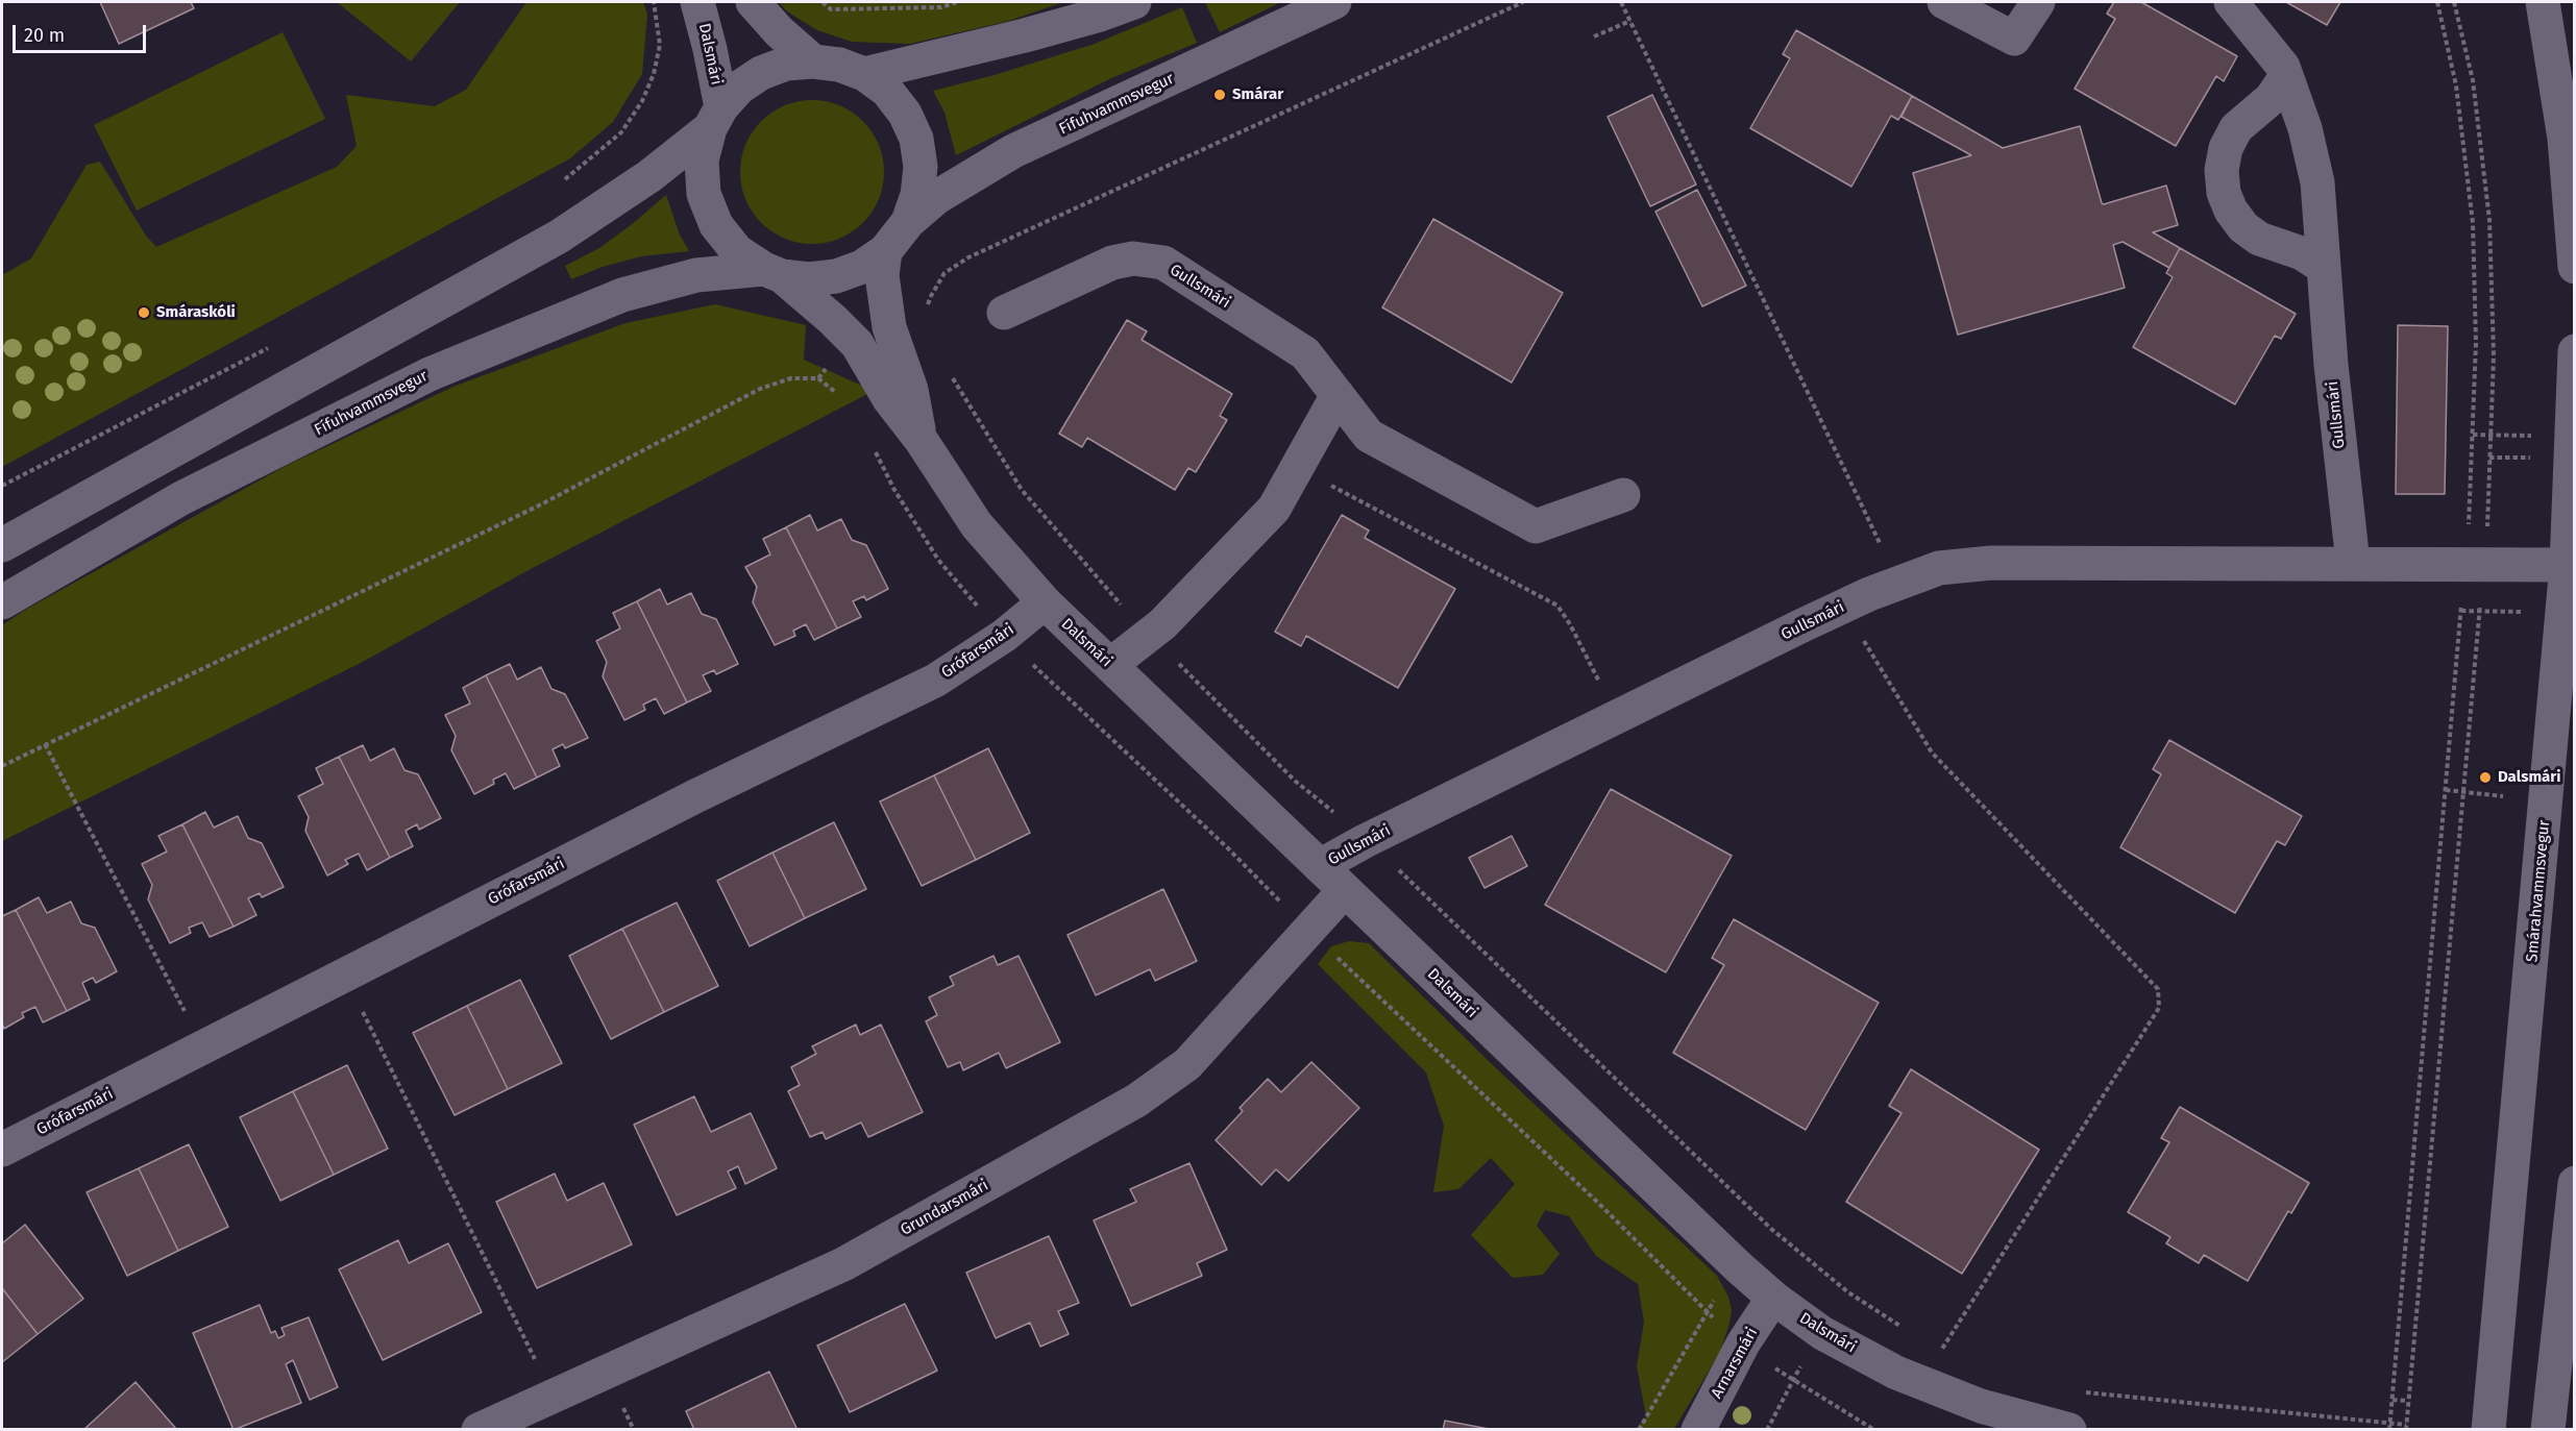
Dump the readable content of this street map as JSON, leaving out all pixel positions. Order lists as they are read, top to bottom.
{
  "streets": {
    "street": [
      "Dalsmári",
      "Fífuhvammsvegur",
      "Gullsmári",
      "Grófarsmári",
      "Smárahvammsvegur",
      "Grundarsmári",
      "Arnarsmári"
    ]
  },
  "crossings": [
    ["Dalsmári", "Fífuhvammsvegur"],
    ["Dalsmári", "Gullsmári"],
    ["Dalsmári", "Grófarsmári"],
    ["Dalsmári", "Grundarsmári"],
    ["Dalsmári", "Arnarsmári"],
    ["Gullsmári", "Smárahvammsvegur"]
  ],
  "places": ["Smárar", "Smáraskóli", "Dalsmári"],
  "scale_bar": "20 m"
}
